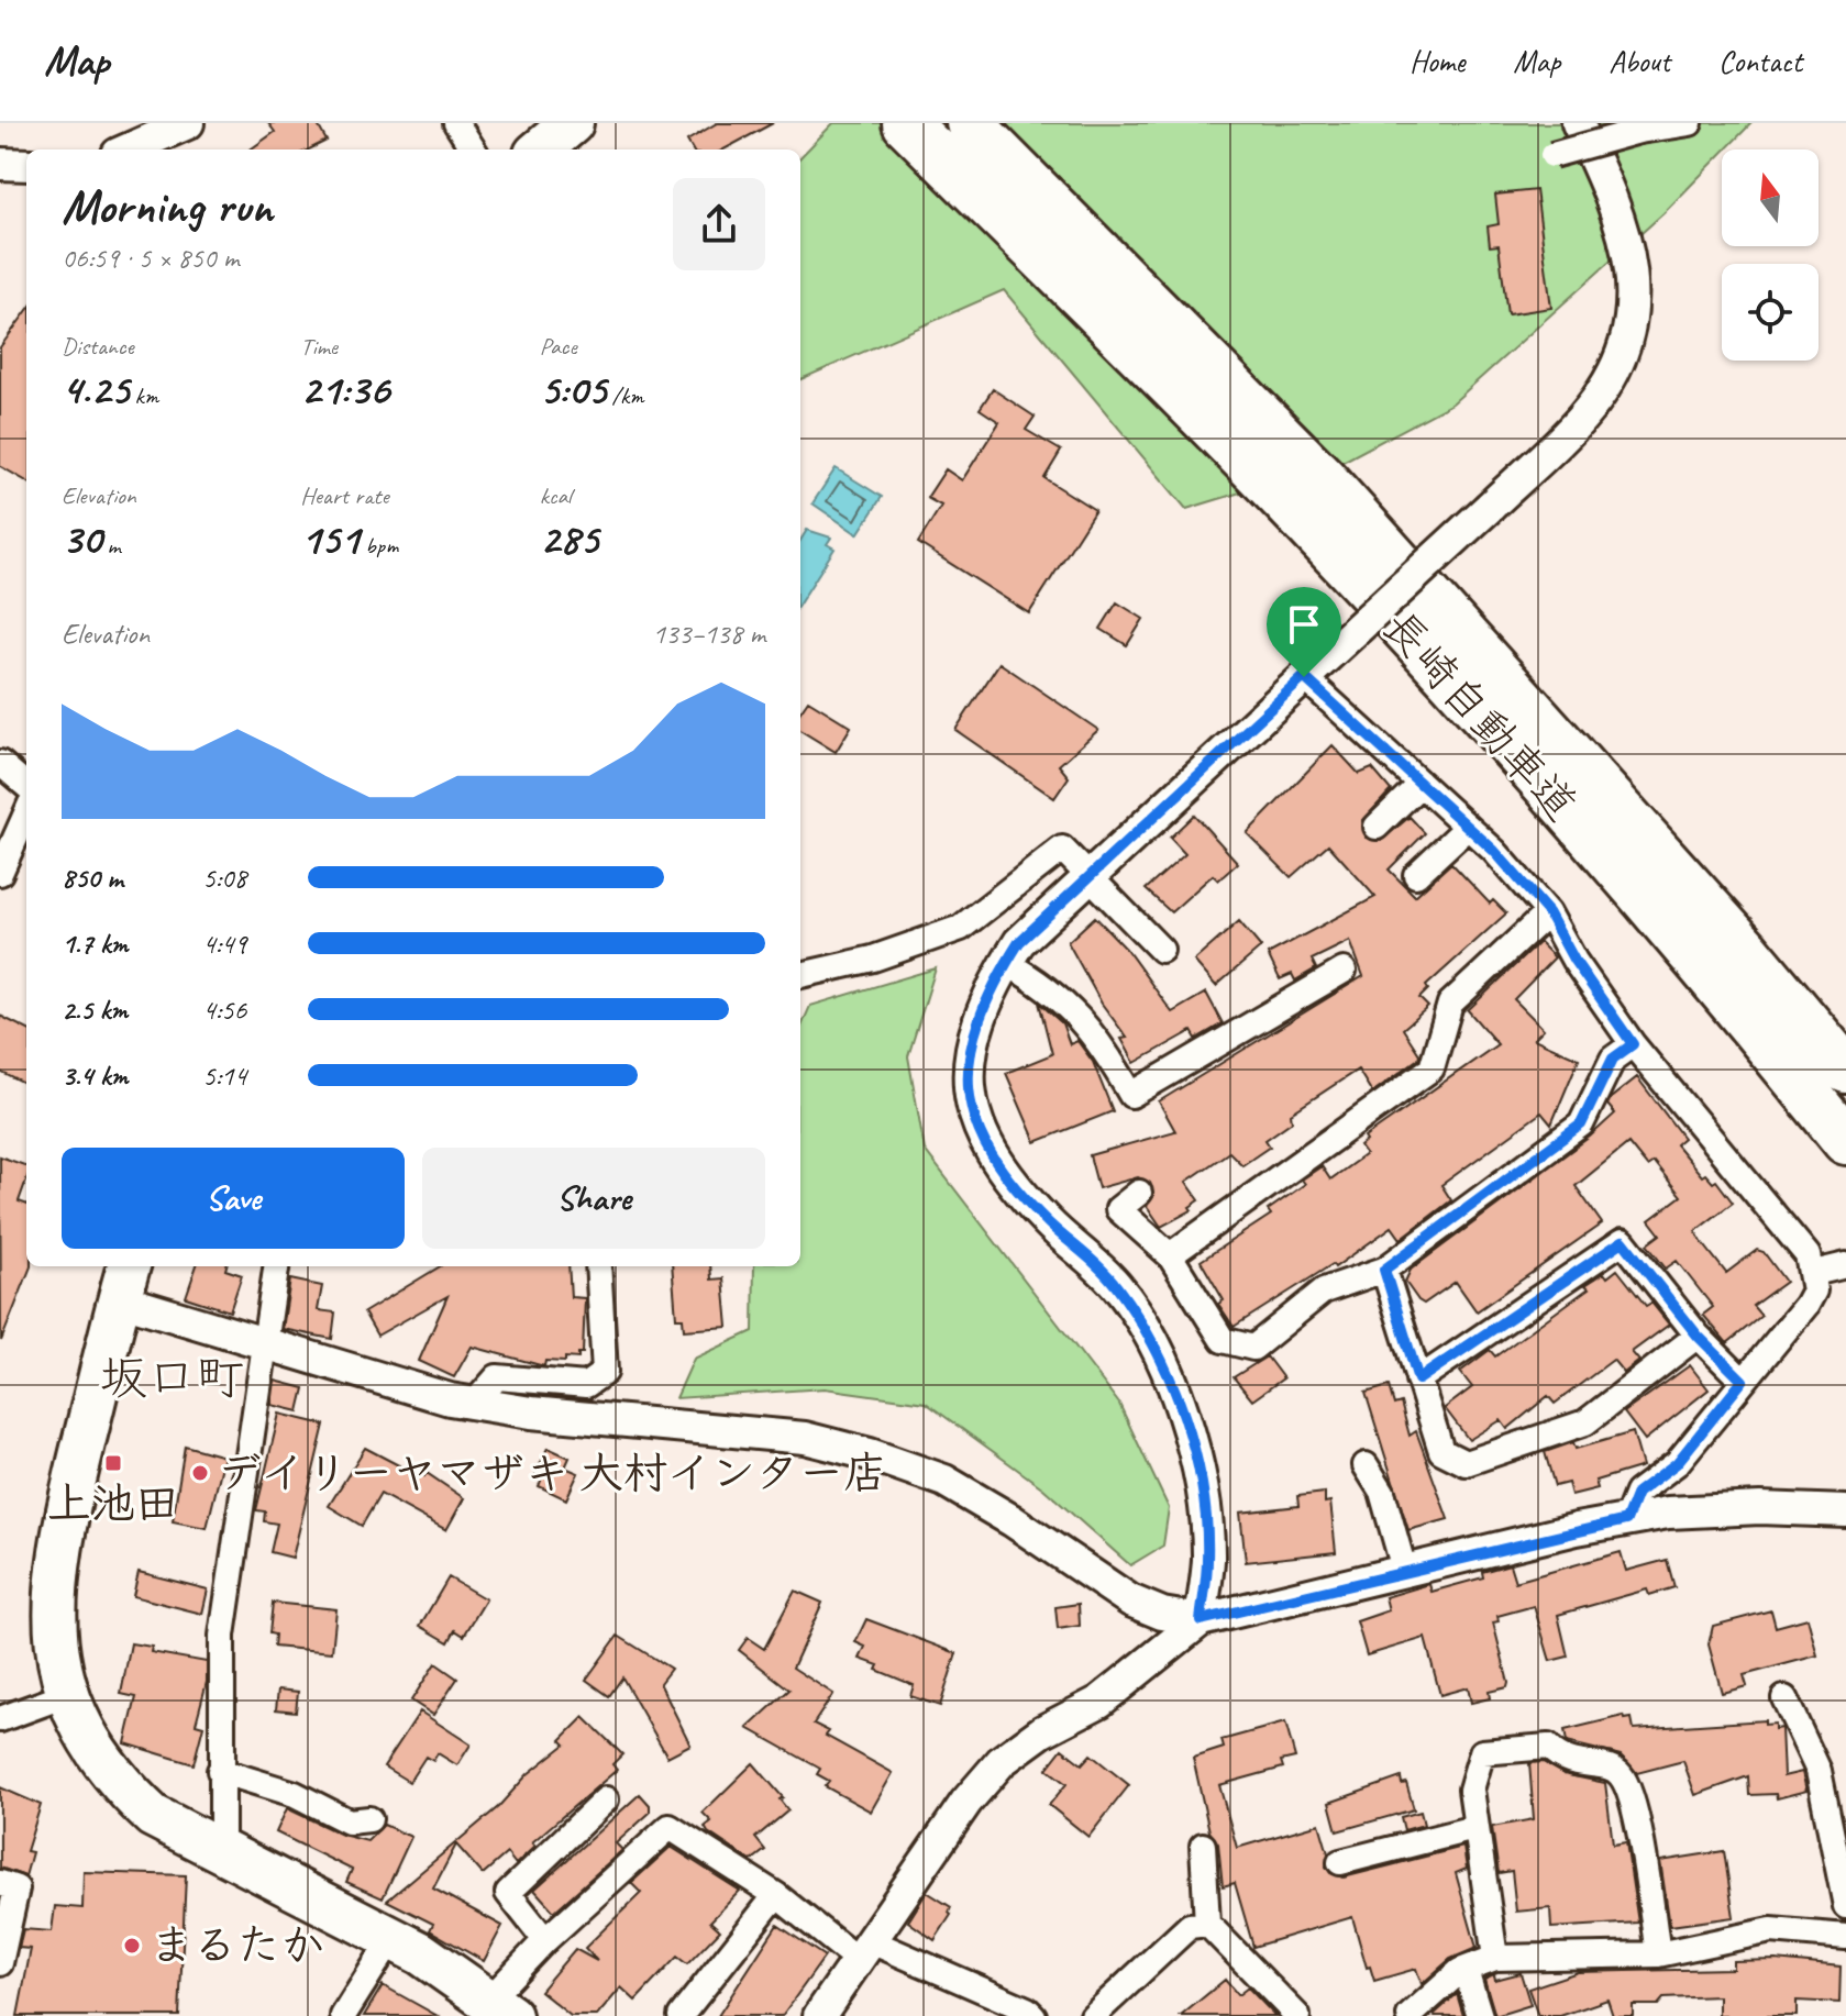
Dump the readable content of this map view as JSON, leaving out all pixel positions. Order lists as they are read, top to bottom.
{
  "streets": {
    "highway": ["長崎自動車道"]
  },
  "districts": ["坂口町"],
  "places": {
    "transit": ["上池田"],
    "other": ["デイリーヤマザキ 大村インター店", "まるたか"]
  },
  "north": "top",
  "page": {
    "header": "Map",
    "nav": [
      "Home",
      "Map",
      "About",
      "Contact"
    ],
    "heading": ["Morning run", "06:59 · 5 × 850 m"],
    "stats": [
      ["Distance", "4.25 km"],
      ["Time", "21:36"],
      ["Pace", "5:05 /km"],
      ["Elevation", "30 m"],
      ["Heart rate", "151 bpm"],
      ["kcal", "285"]
    ],
    "chart": ["Elevation", "133–138 m"],
    "list": [
      {
        "name": "850 m",
        "note": "5:08"
      },
      {
        "name": "1.7 km",
        "note": "4:49"
      },
      {
        "name": "2.5 km",
        "note": "4:56"
      },
      {
        "name": "3.4 km",
        "note": "5:14"
      }
    ],
    "buttons": ["Save", "Share"]
  }
}
